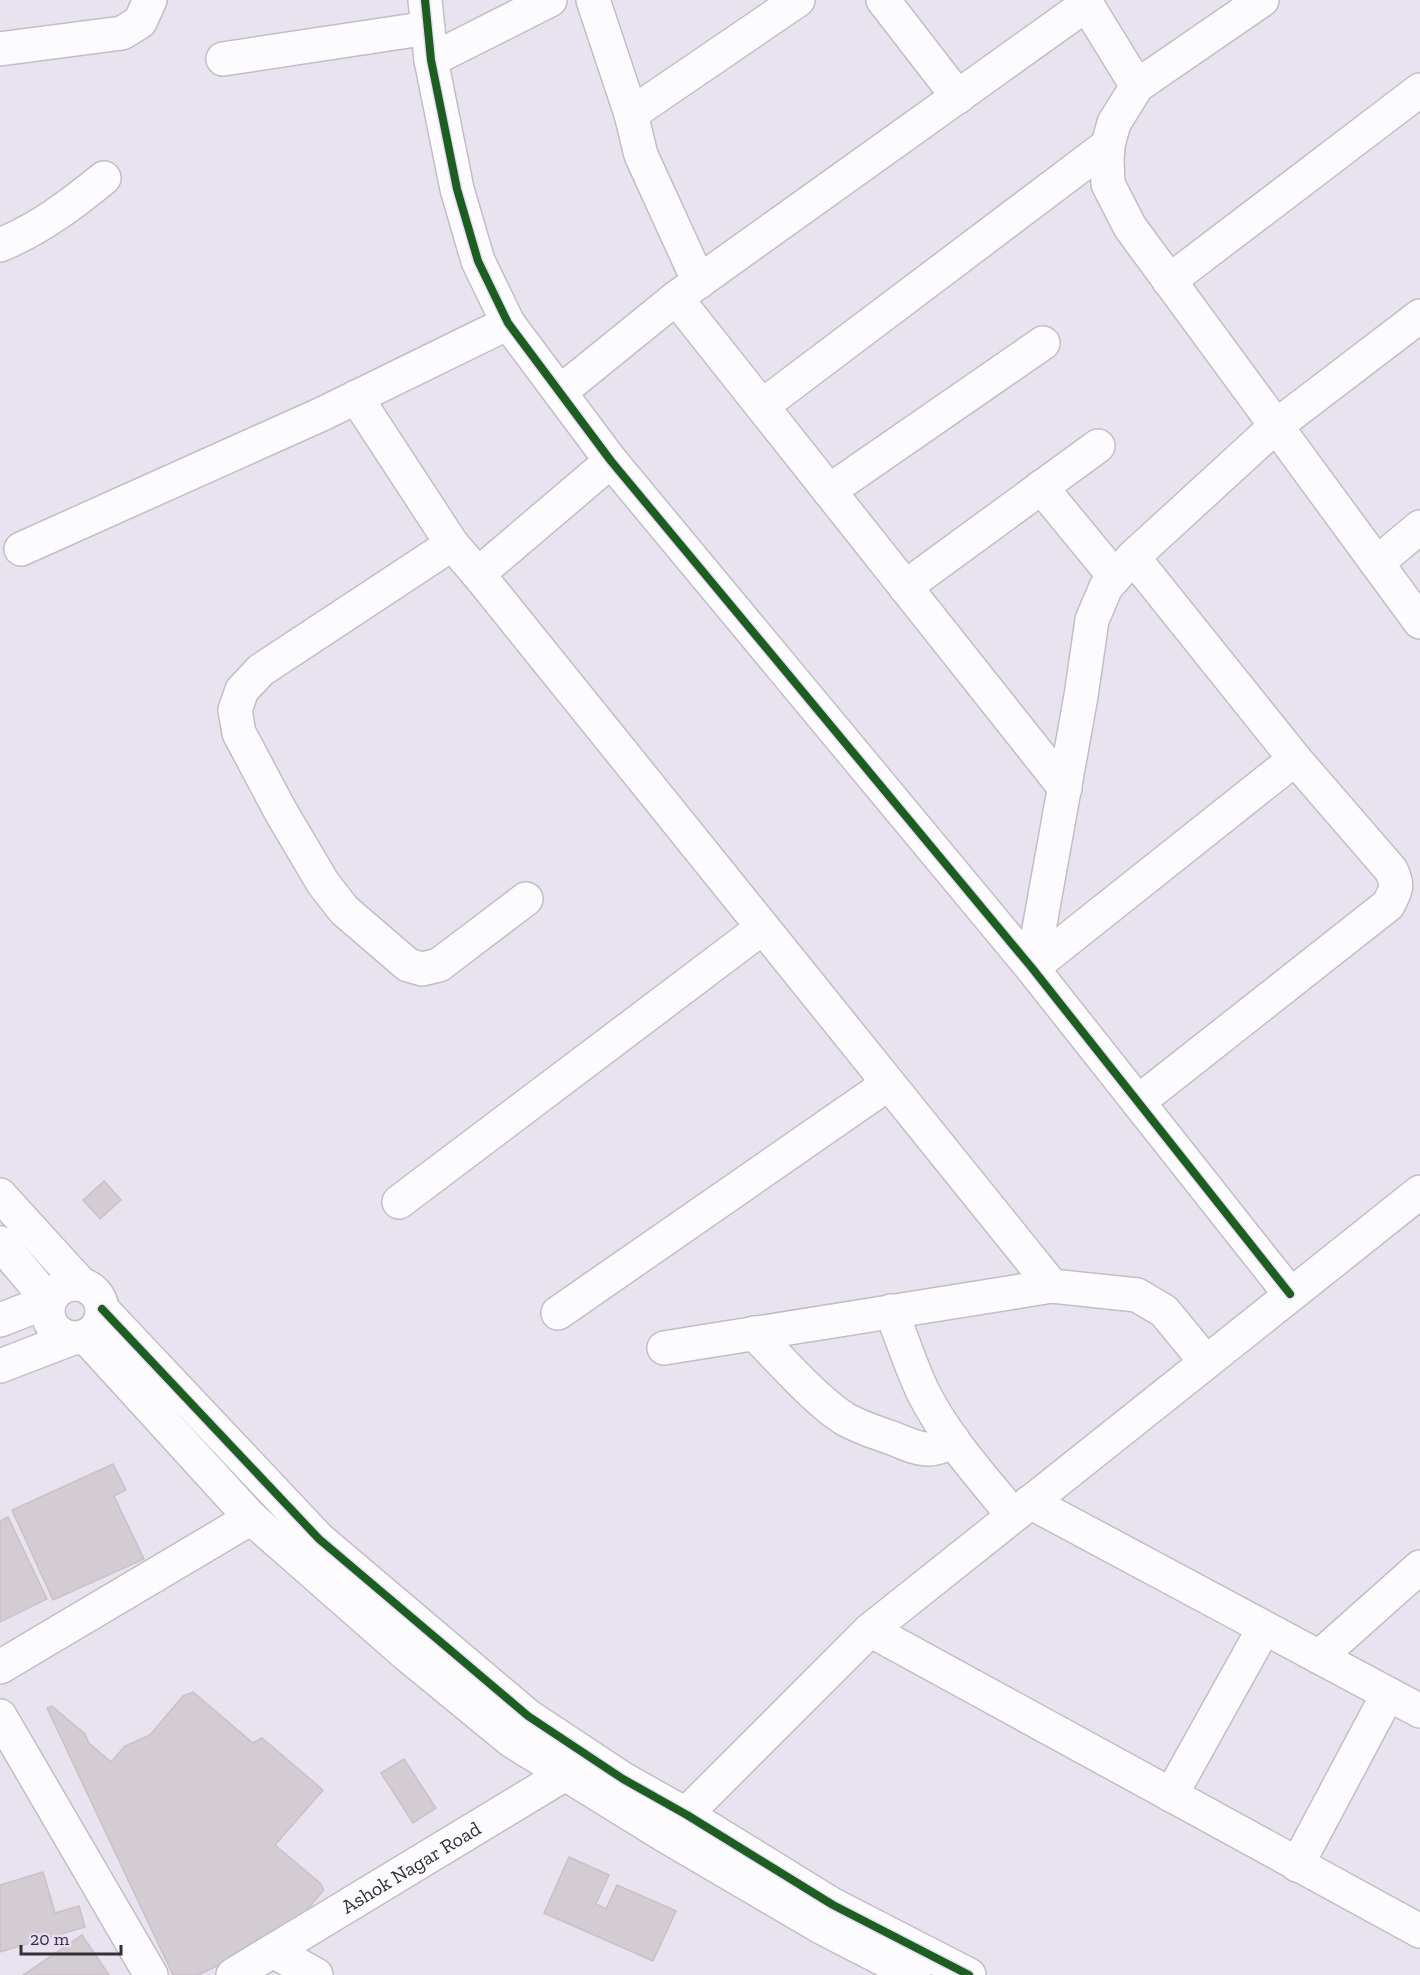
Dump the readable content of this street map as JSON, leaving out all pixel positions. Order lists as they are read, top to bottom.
{
  "streets": {
    "street": ["Ashok Nagar Road"]
  },
  "scale_bar": "20 m"
}
